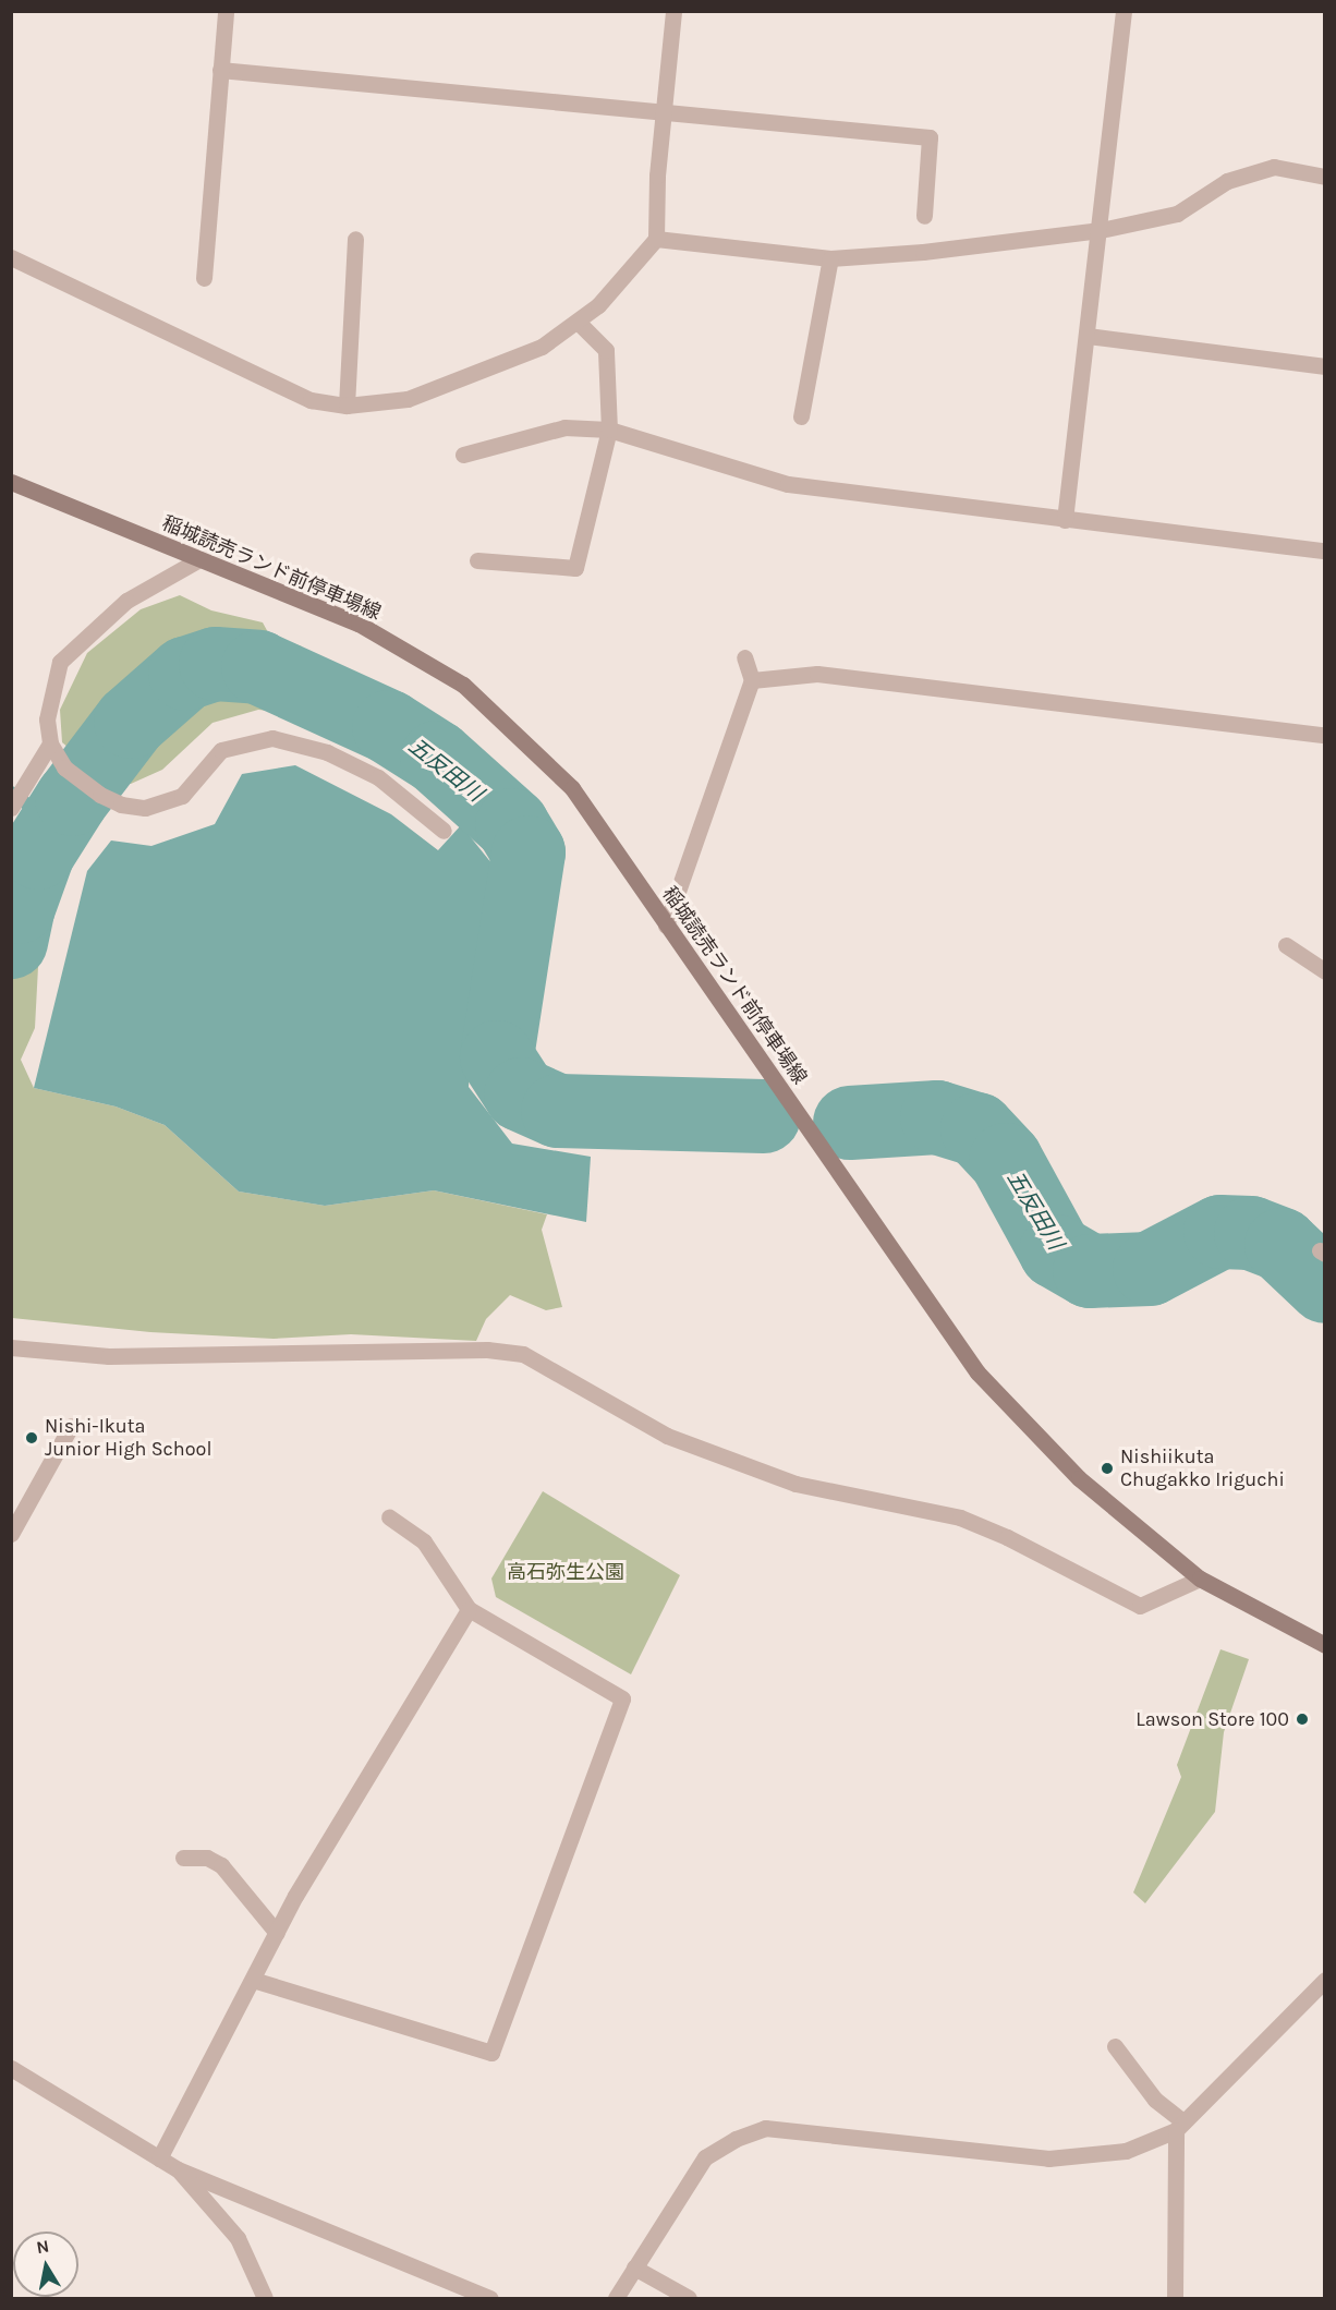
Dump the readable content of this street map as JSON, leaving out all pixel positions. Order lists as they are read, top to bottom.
{
  "streets": {
    "main road": ["稲城読売ランド前停車場線"]
  },
  "water": ["五反田川"],
  "parks": ["高石弥生公園"],
  "places": ["Nishi-Ikuta Junior High School", "Nishiikuta Chugakko Iriguchi", "Lawson Store 100"],
  "north": "top"
}
